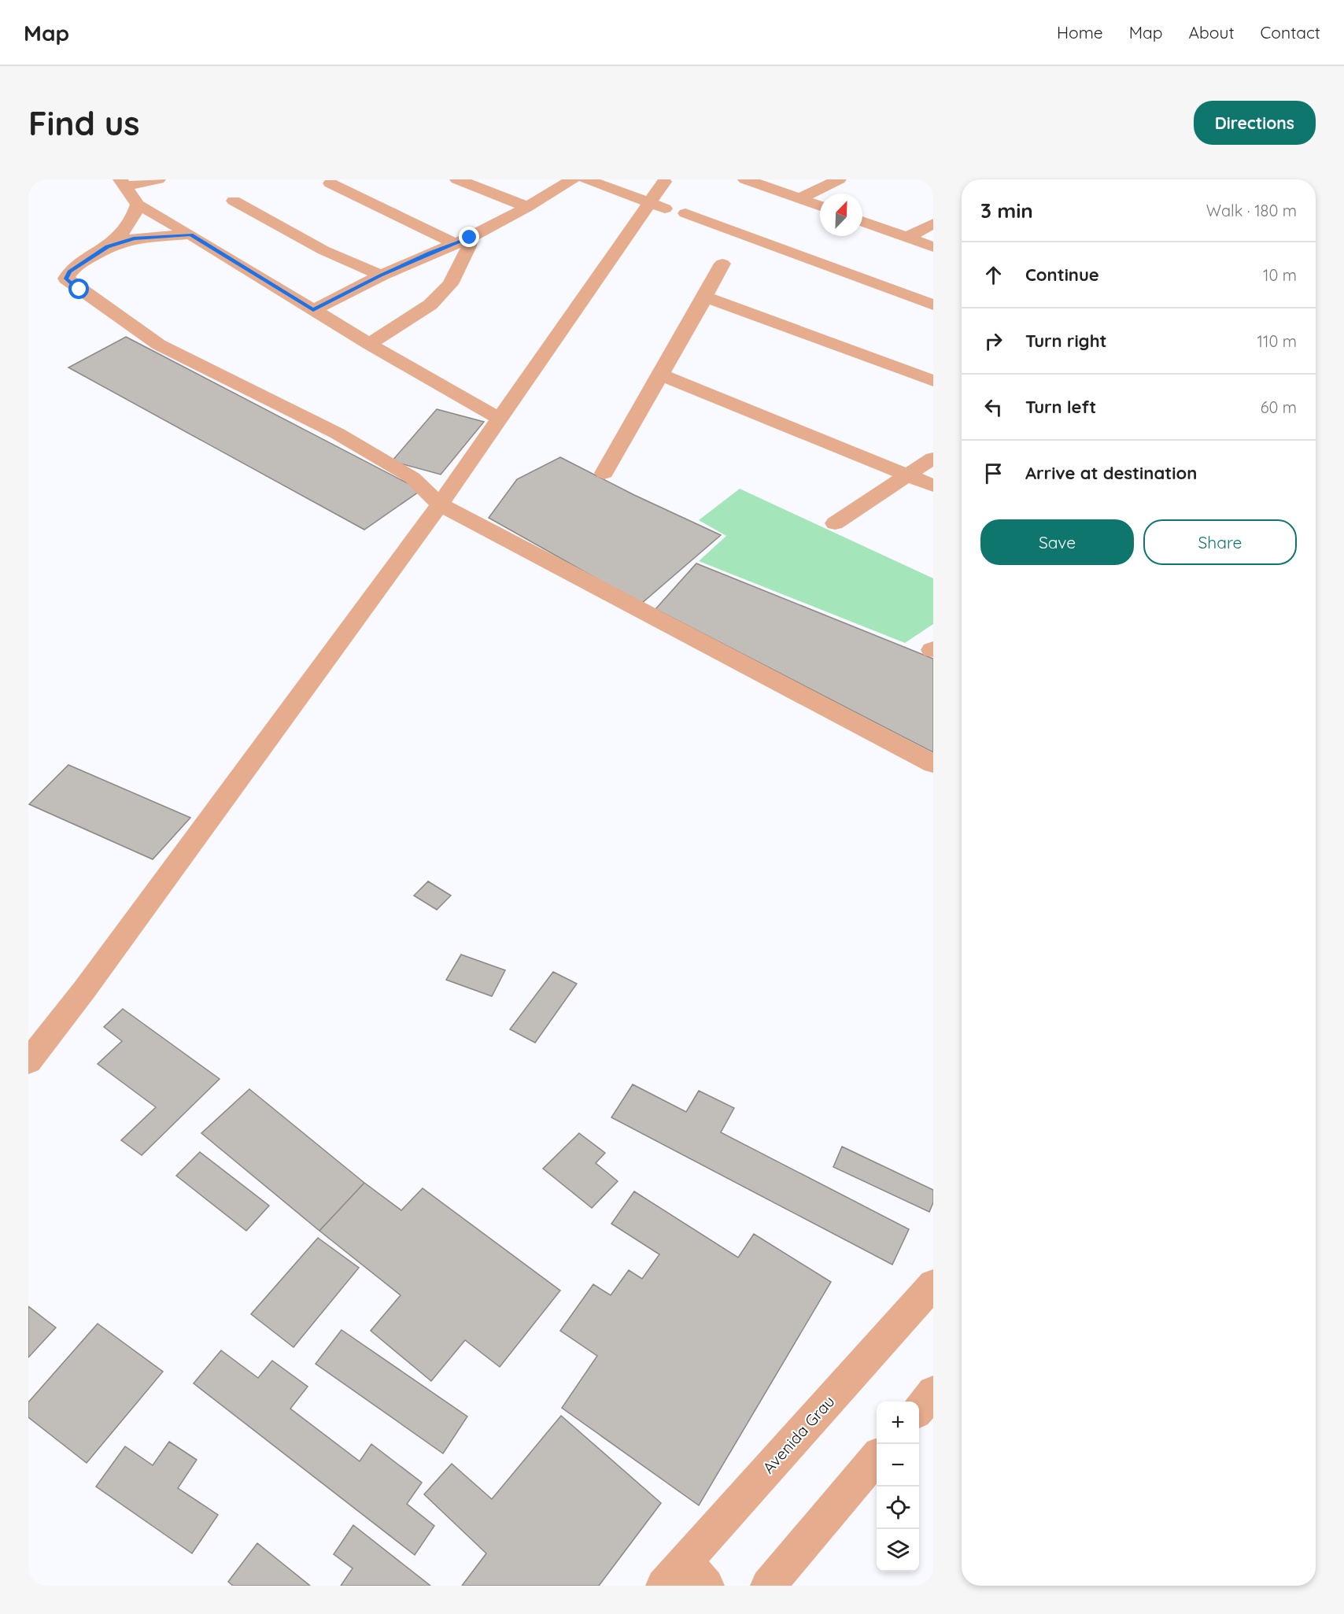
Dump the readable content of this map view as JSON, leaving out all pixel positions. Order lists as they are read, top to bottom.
{
  "streets": {
    "street": ["Avenida Grau"]
  },
  "north": "top right",
  "page": {
    "header": "Map",
    "nav": [
      "Home",
      "Map",
      "About",
      "Contact"
    ],
    "buttons": [
      "Directions",
      ["Save", "Share"]
    ],
    "title": "Find us",
    "heading": ["3 min", "Walk · 180 m"],
    "list": [
      ["Continue", "10 m"],
      ["Turn right", "110 m"],
      ["Turn left", "60 m"],
      "Arrive at destination"
    ],
    "map_buttons": ["+", "−"]
  }
}
